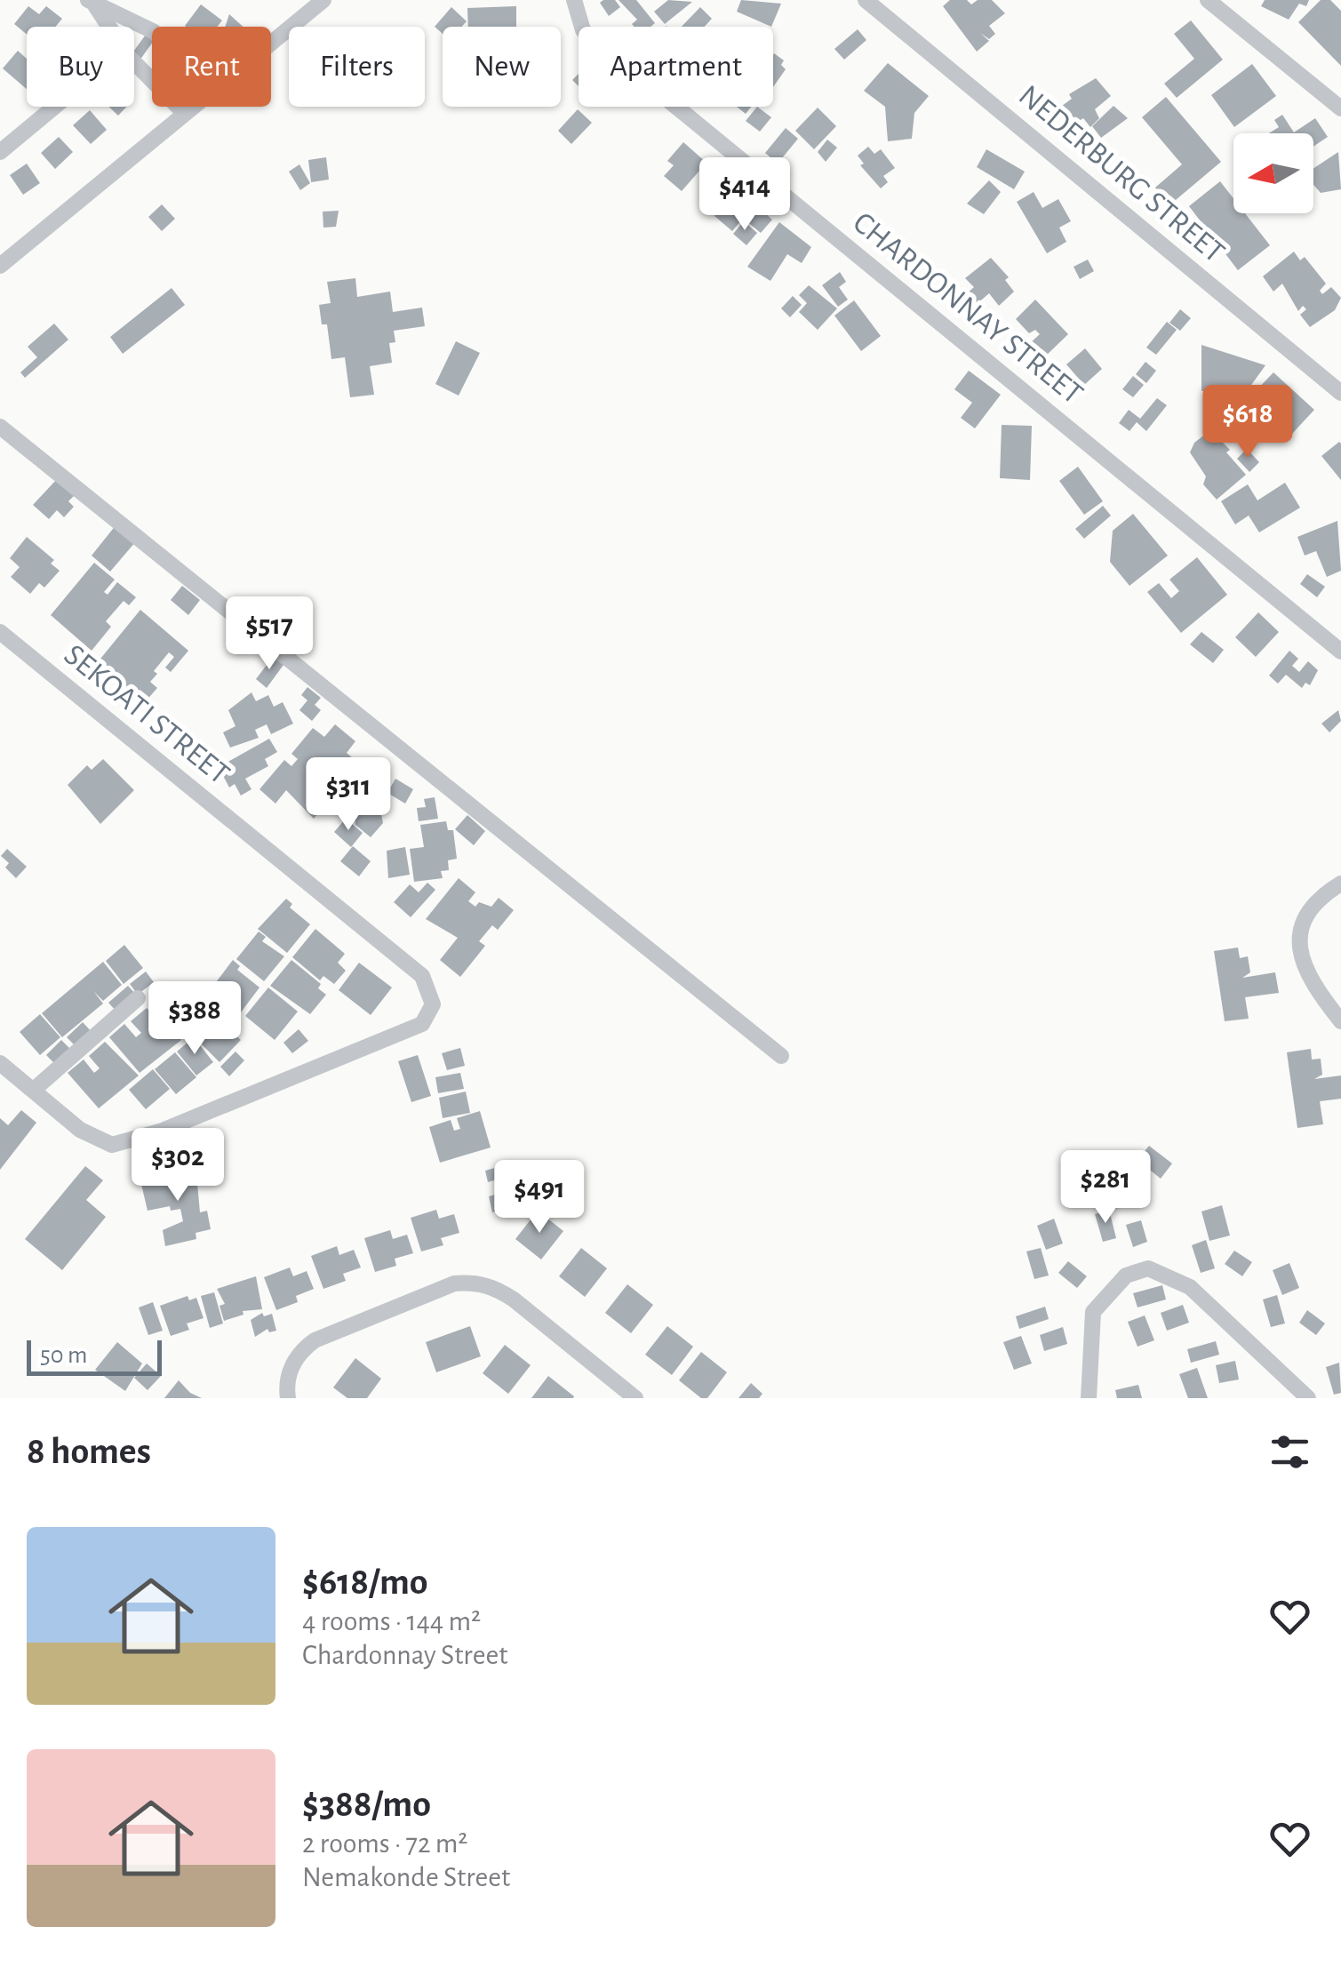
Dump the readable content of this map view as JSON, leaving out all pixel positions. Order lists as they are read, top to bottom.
{
  "streets": {
    "street": ["NEDERBURG STREET", "CHARDONNAY STREET", "SEKOATI STREET"]
  },
  "scale_bar": "50 m",
  "north": "left",
  "page": {
    "chip": [
      "Buy",
      "Rent",
      "Filters",
      "New",
      "Apartment"
    ],
    "price": [
      "$414",
      "$618",
      "$517",
      "$311",
      "$388",
      "$302",
      "$281",
      "$491"
    ],
    "scale": "50 m",
    "heading": "8 homes",
    "list": [
      {
        "name": "$618/mo",
        "note": "4 rooms · 144 m² · Chardonnay Street"
      },
      {
        "name": "$388/mo",
        "note": "2 rooms · 72 m² · Nemakonde Street"
      }
    ]
  }
}
